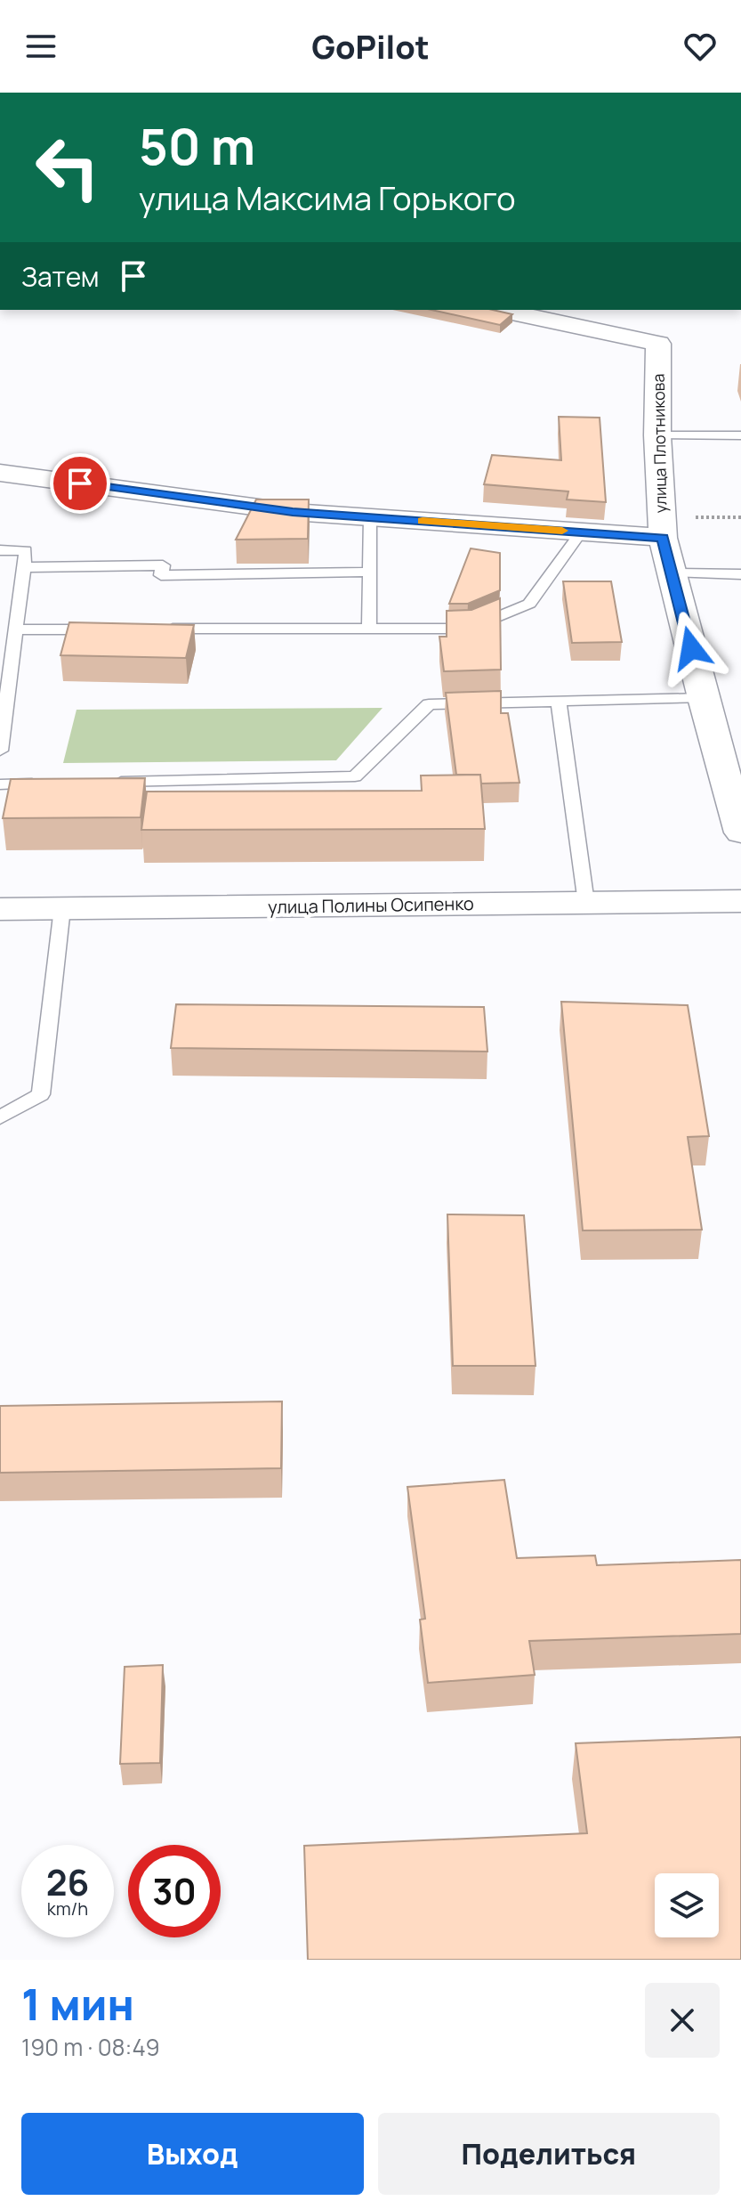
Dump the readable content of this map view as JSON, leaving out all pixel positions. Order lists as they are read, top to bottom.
{
  "streets": {
    "street": ["улица Плотникова", "улица Полины Осипенко"]
  },
  "page": {
    "header": "GoPilot",
    "turn": ["50 m", "улица Максима Горького"],
    "then": "Затем",
    "speed": "26 km/h",
    "limit": "30",
    "heading": ["1 мин", "190 m · 08:49"],
    "buttons": ["Выход", "Поделиться"]
  }
}
